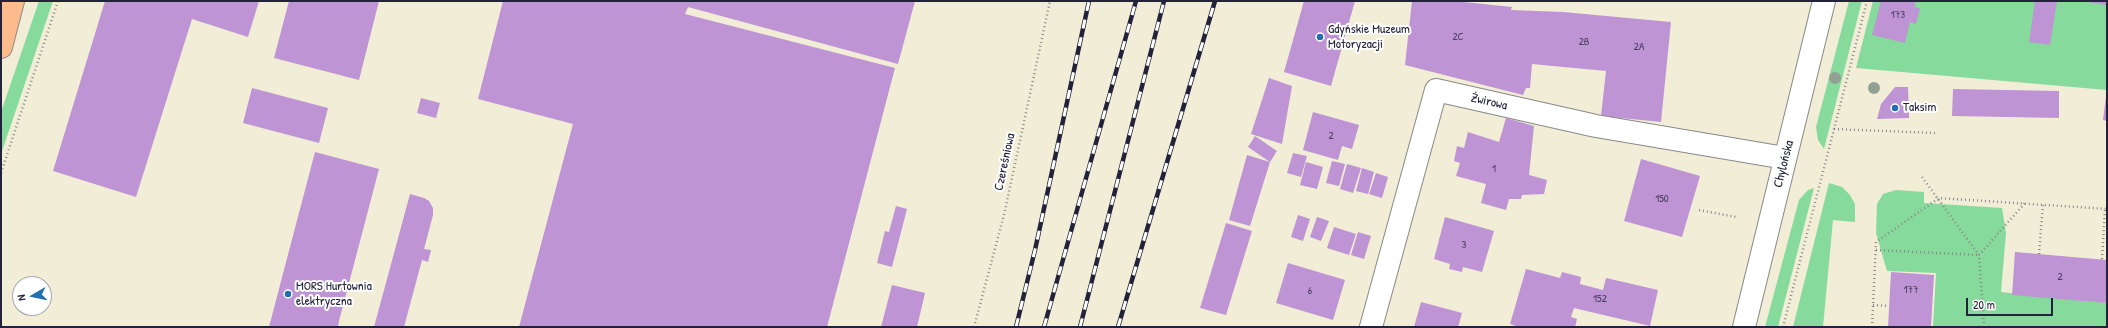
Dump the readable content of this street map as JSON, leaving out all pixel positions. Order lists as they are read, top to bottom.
{
  "streets": {
    "street": ["Żwirowa", "Chylońska"],
    "path": ["Czereśniowa"]
  },
  "crossings": [
    ["Żwirowa", "Chylońska"]
  ],
  "places": ["Gdyńskie Muzeum Motoryzacji", "Taksim", "MORS Hurtownia elektryczna"],
  "house_numbers": [
    "173",
    "2C",
    "2B",
    "2A",
    "2",
    "1",
    "150",
    "3",
    "2",
    "177",
    "6",
    "152"
  ],
  "scale_bar": "20 m",
  "north": "left"
}
